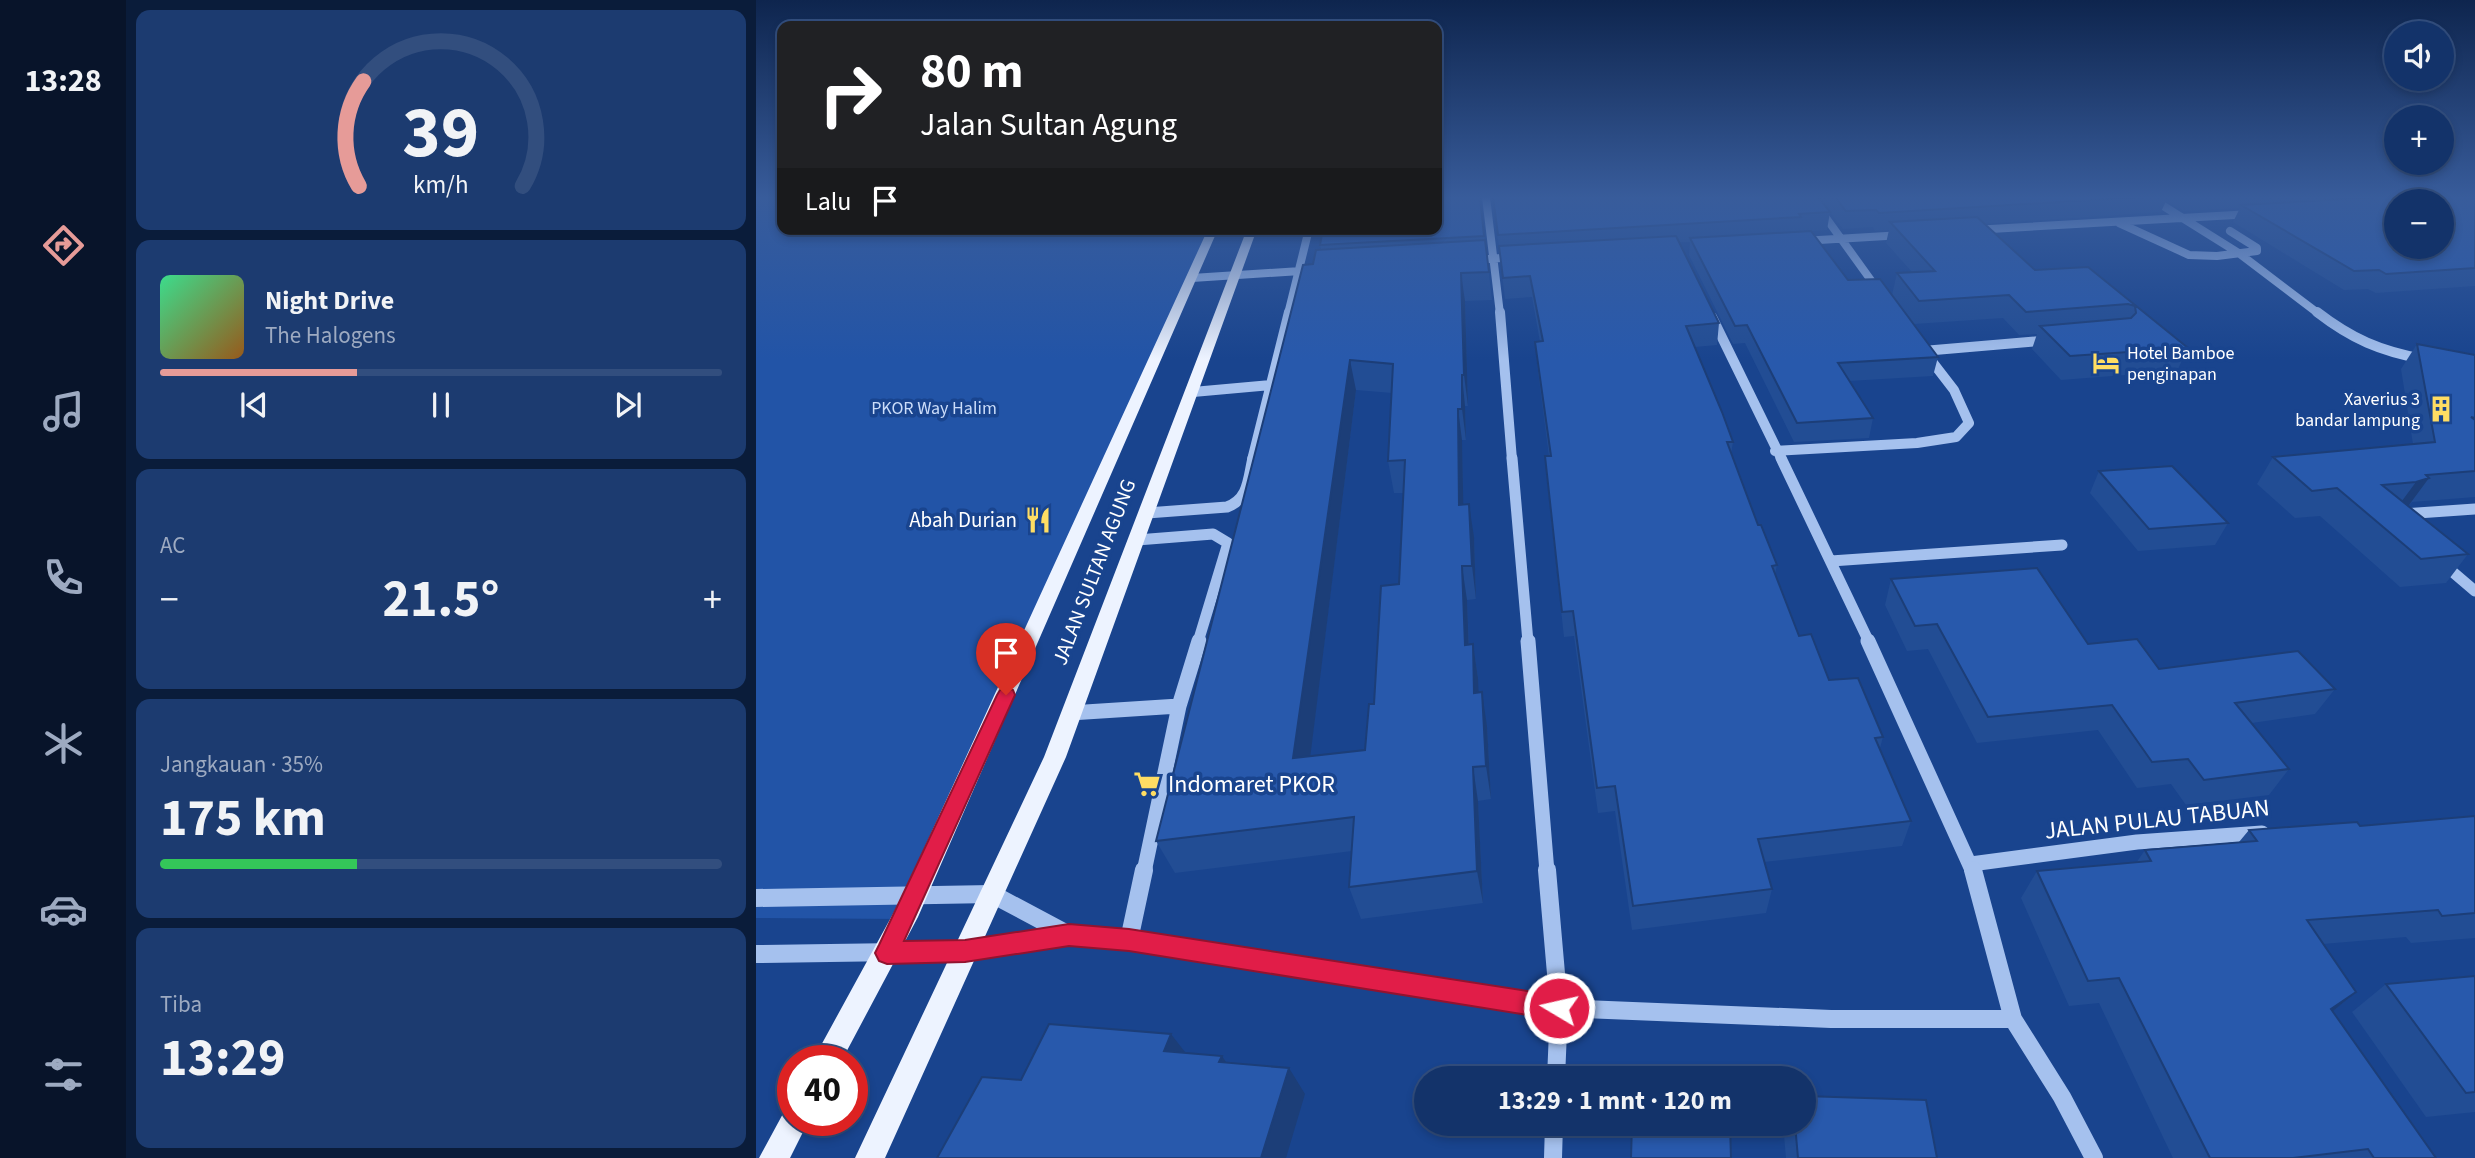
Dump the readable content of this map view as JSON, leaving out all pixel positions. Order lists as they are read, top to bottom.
{
  "streets": {
    "main road": ["JALAN SULTAN AGUNG"],
    "street": ["JALAN PULAU TABUAN"]
  },
  "parks": ["PKOR Way Halim"],
  "places": {
    "hotel": ["Hotel Bamboe penginapan"],
    "building": ["Xaverius 3 bandar lampung"],
    "restaurant": ["Abah Durian"],
    "supermarket": ["Indomaret PKOR"]
  },
  "page": {
    "tabs": "13:28",
    "map_buttons": ["+", "−"],
    "turn": ["80 m", "Jalan Sultan Agung"],
    "then": "Lalu",
    "song": ["Night Drive", "The Halogens"],
    "tile": [
      "AC",
      ["Jangkauan · 35%", "175 km"],
      ["Tiba", "13:29"]
    ],
    "heat": ["−", "21.5°", "+"],
    "limit": "40",
    "trip": "13:29 · 1 mnt · 120 m",
    "gauge": ["39", "km/h"]
  }
}
